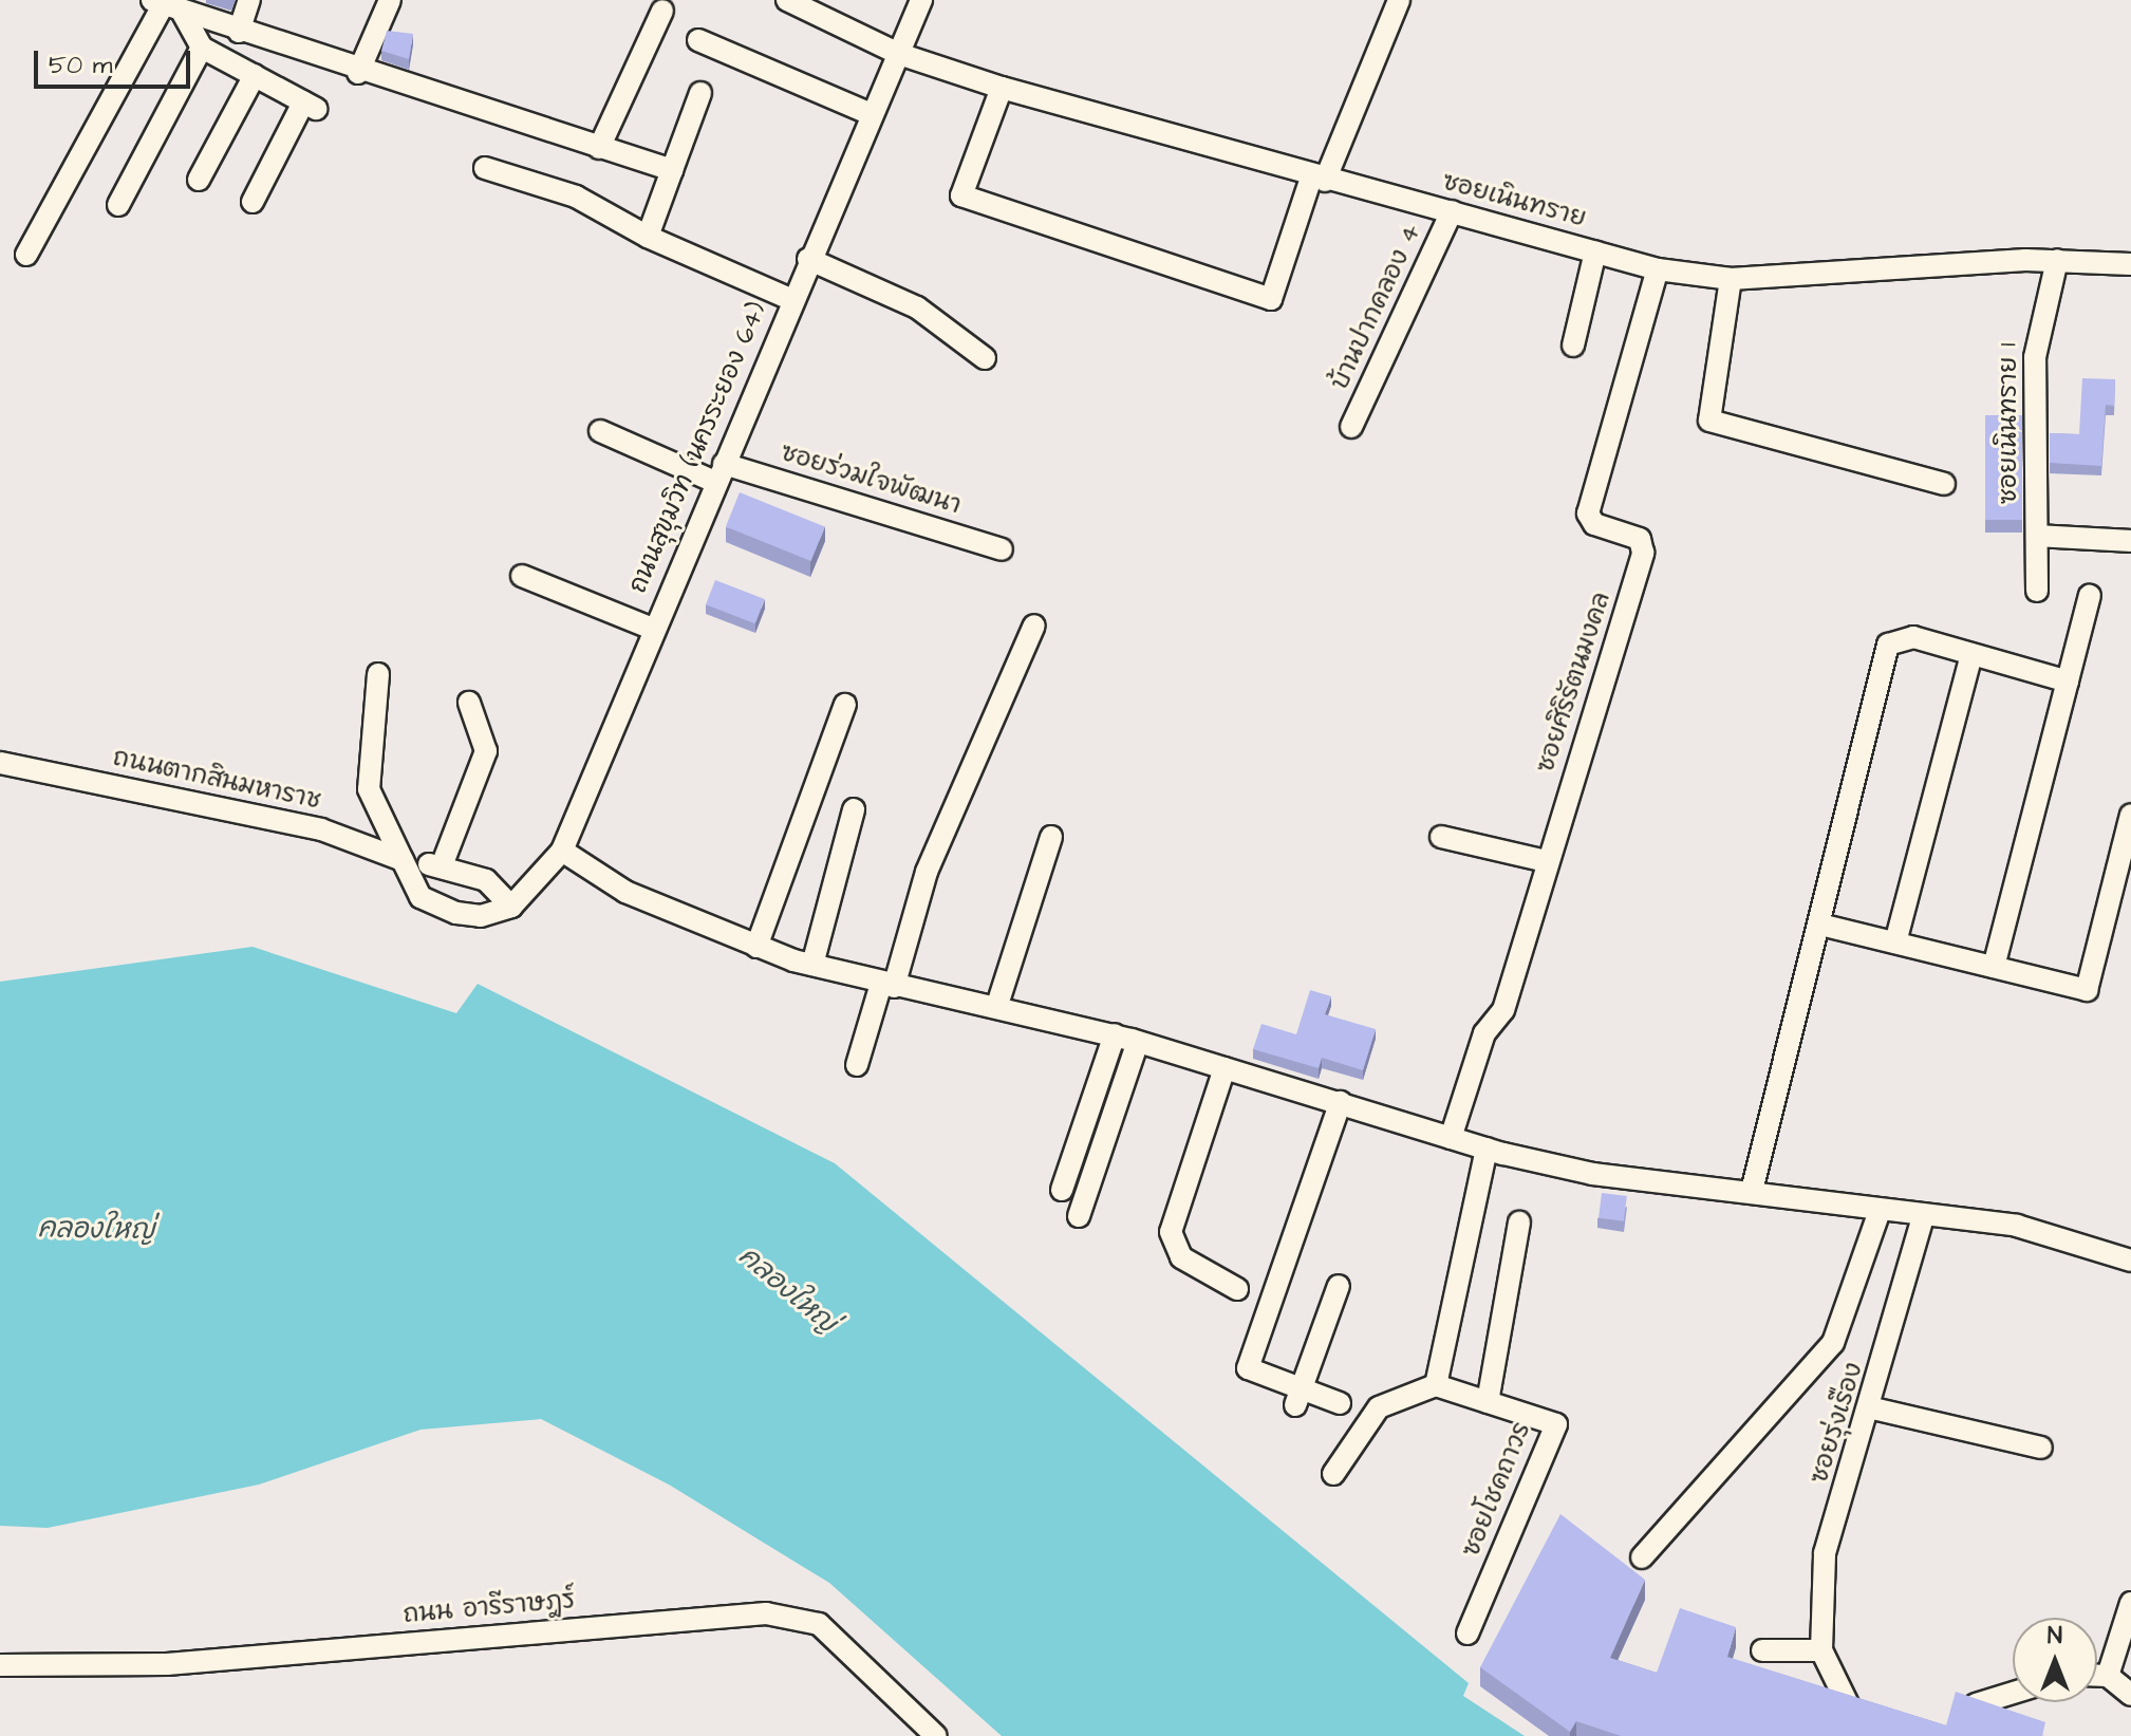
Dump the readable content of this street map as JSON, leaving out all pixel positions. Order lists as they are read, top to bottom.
{
  "streets": {
    "street": [
      "ซอยเนินทราย",
      "บ้านปากคลอง 4",
      "ซอยเนินทราย 1",
      "ถนนสุขุมวิท (นครระยอง 64)",
      "ซอยร่วมใจพัฒนา",
      "ซอยศิริรัตนมงคล",
      "ถนนตากสินมหาราช",
      "ซอยรุ่งเรือง",
      "ซอยโชคถาวร",
      "ถนน อารีราษฎร์"
    ]
  },
  "crossings": [
    ["ซอยเนินทราย", "บ้านปากคลอง 4"],
    ["ซอยเนินทราย", "ซอยเนินทราย 1"],
    ["ซอยเนินทราย", "ถนนสุขุมวิท (นครระยอง 64)"],
    ["ซอยเนินทราย", "ซอยศิริรัตนมงคล"],
    ["ถนนสุขุมวิท (นครระยอง 64)", "ซอยร่วมใจพัฒนา"]
  ],
  "water": ["คลองใหญ่"],
  "scale_bar": "50 m",
  "north": "top"
}
